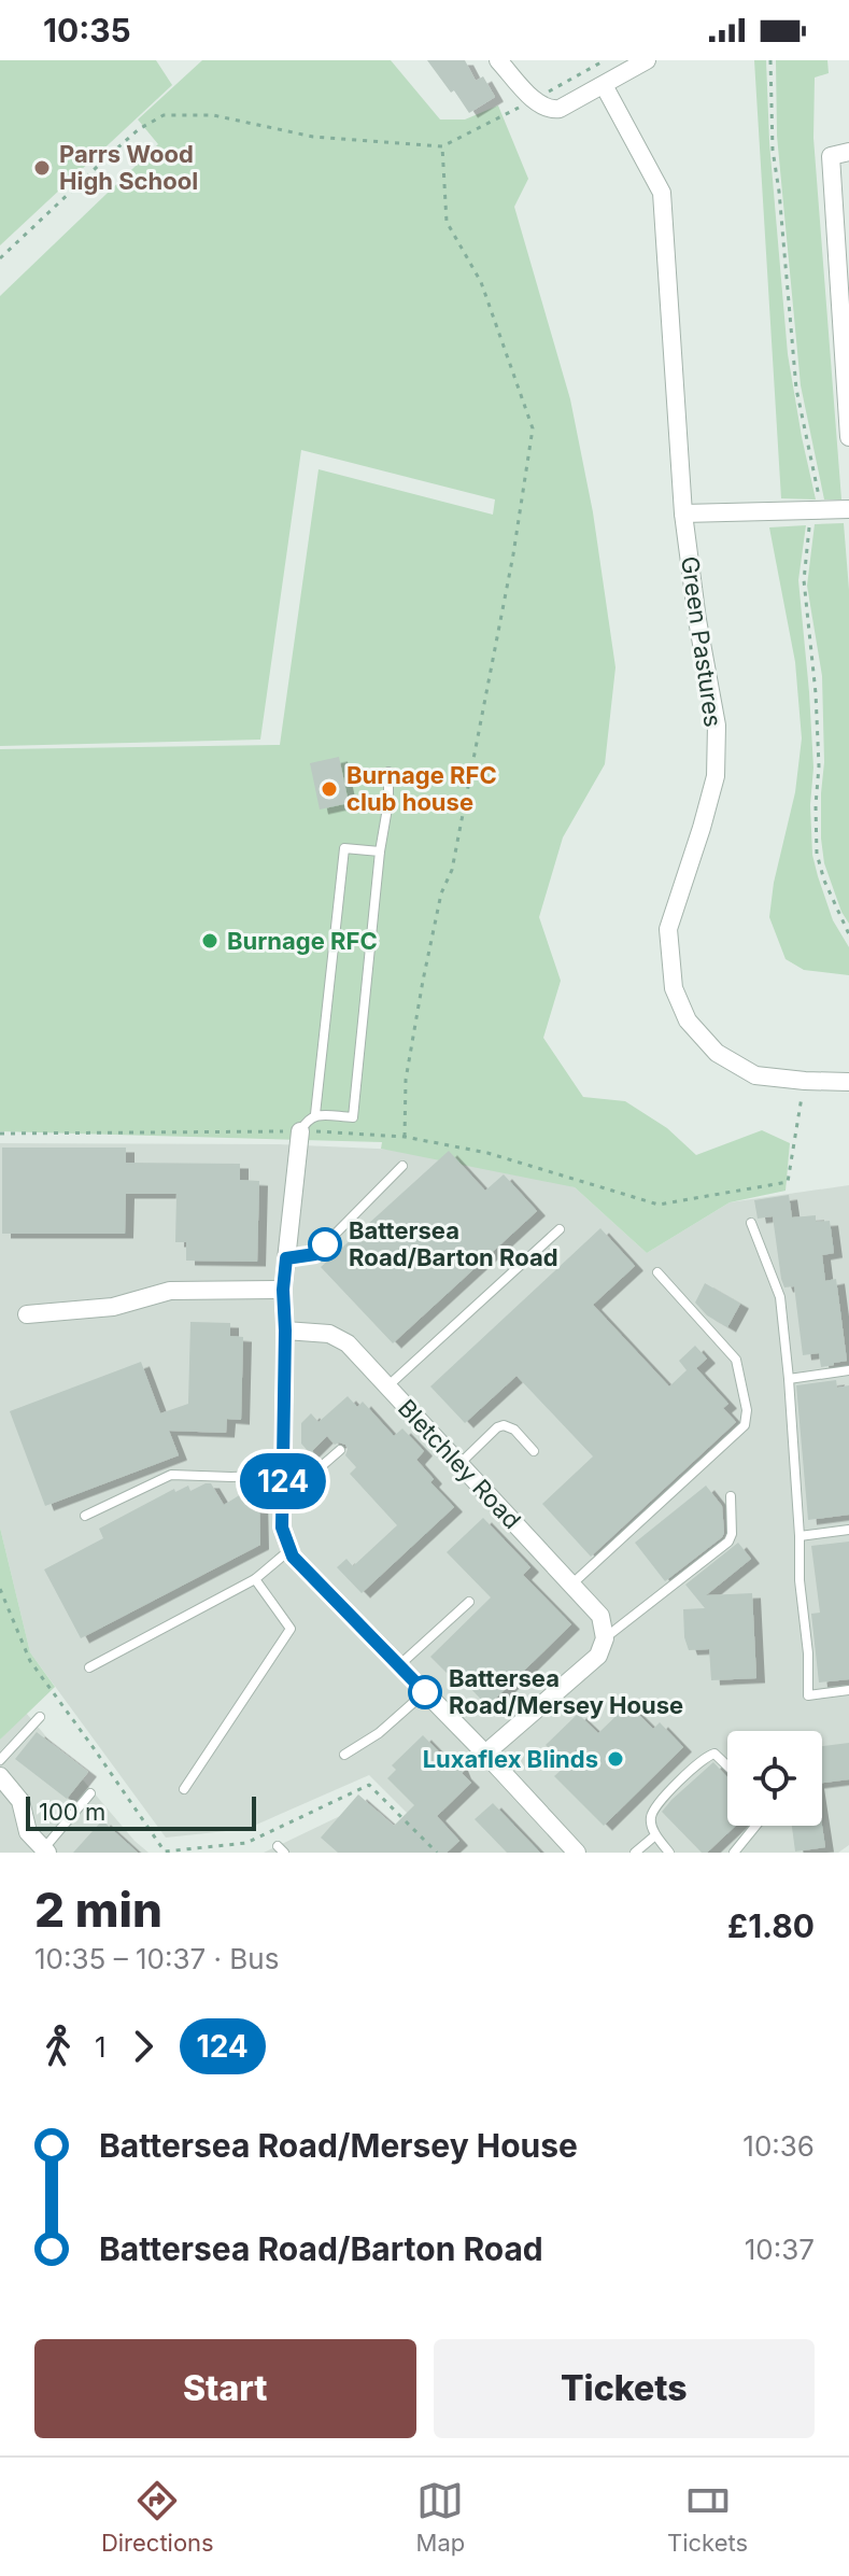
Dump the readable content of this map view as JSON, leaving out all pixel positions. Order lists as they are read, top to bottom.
{
  "streets": {
    "street": ["Green Pastures", "Bletchley Road"]
  },
  "places": [
    "Parrs Wood High School",
    "Burnage RFC club house",
    "Burnage RFC",
    "Battersea Road/Barton Road",
    "Battersea Road/Mersey House",
    "Luxaflex Blinds"
  ],
  "lines": ["bus line 124"],
  "scale_bar": "100 m",
  "page": {
    "status": "10:35",
    "on_map": "124",
    "scale": "100 m",
    "heading": ["2 min", "10:35 – 10:37 · Bus", "£1.80"],
    "legs": ["1", "124"],
    "list": [
      {
        "name": "Battersea Road/Mersey House",
        "value": "10:36"
      },
      {
        "name": "Battersea Road/Barton Road",
        "value": "10:37"
      }
    ],
    "buttons": ["Start", "Tickets"],
    "tabs": ["Directions", "Map", "Tickets"]
  }
}
